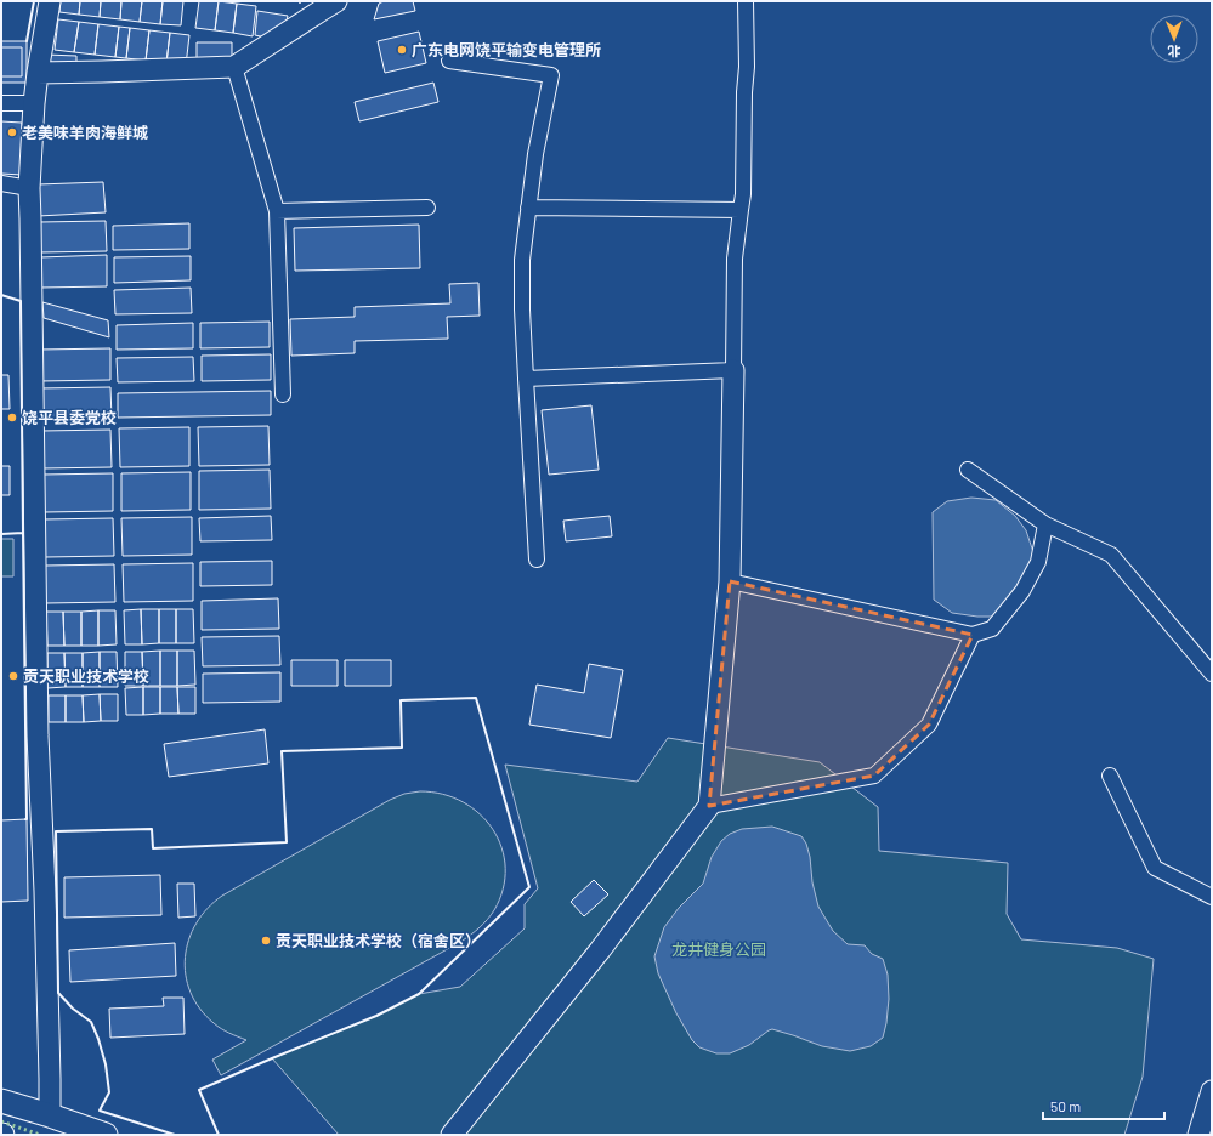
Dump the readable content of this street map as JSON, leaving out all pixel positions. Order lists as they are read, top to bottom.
{
  "parks": ["龙井健身公园"],
  "places": [
    "广东电网饶平输变电管理所",
    "老美味羊肉海鲜城",
    "饶平县委党校",
    "贡天职业技术学校",
    "贡天职业技术学校（宿舍区）"
  ],
  "scale_bar": "50 m",
  "north": "bottom"
}
